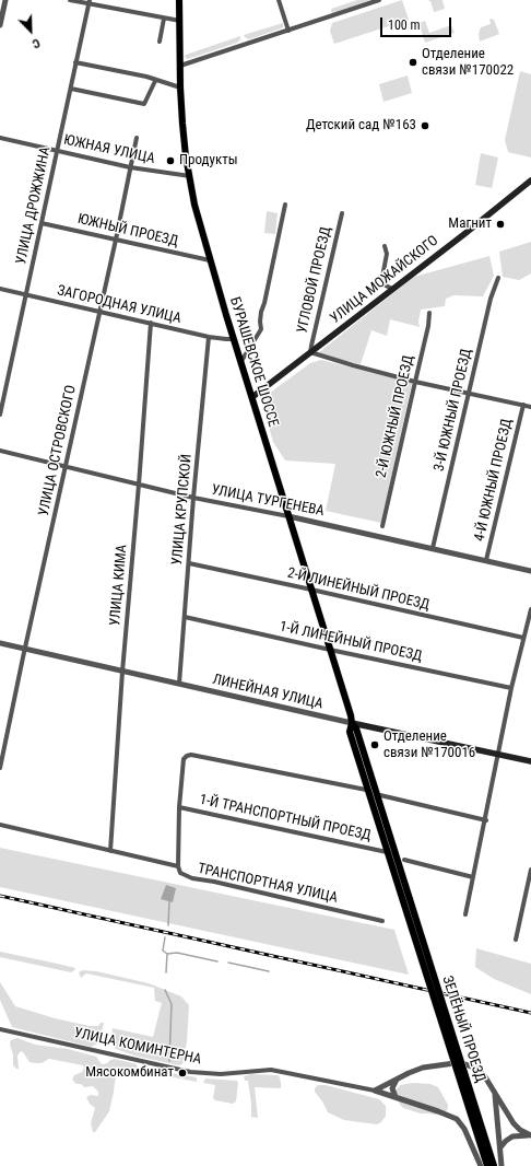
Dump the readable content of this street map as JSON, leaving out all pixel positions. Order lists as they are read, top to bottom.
{
  "streets": {
    "main road": [
      "УЛИЦА МОЖАЙСКОГО",
      "БУРАШЕВСКОЕ ШОССЕ",
      "ЛИНЕЙНАЯ УЛИЦА",
      "ЗЕЛЁНЫЙ ПРОЕЗД"
    ],
    "street": [
      "ЮЖНАЯ УЛИЦА",
      "УЛИЦА ДРОЖЖИНА",
      "ЮЖНЫЙ ПРОЕЗД",
      "УГЛОВОЙ ПРОЕЗД",
      "ЗАГОРОДНАЯ УЛИЦА",
      "3-Й ЮЖНЫЙ ПРОЕЗД",
      "2-Й ЮЖНЫЙ ПРОЕЗД",
      "УЛИЦА ОСТРОВСКОГО",
      "4-Й ЮЖНЫЙ ПРОЕЗД",
      "УЛИЦА ТУРГЕНЕВА",
      "УЛИЦА КРУПСКОЙ",
      "УЛИЦА КИМА",
      "2-Й ЛИНЕЙНЫЙ ПРОЕЗД",
      "1-Й ЛИНЕЙНЫЙ ПРОЕЗД",
      "1-Й ТРАНСПОРТНЫЙ ПРОЕЗД",
      "ТРАНСПОРТНАЯ УЛИЦА",
      "УЛИЦА КОМИНТЕРНА"
    ]
  },
  "crossings": [
    ["ЮЖНАЯ УЛИЦА", "УЛИЦА ДРОЖЖИНА"],
    ["ЮЖНАЯ УЛИЦА", "БУРАШЕВСКОЕ ШОССЕ"],
    ["ЮЖНАЯ УЛИЦА", "УЛИЦА ОСТРОВСКОГО"],
    ["УЛИЦА ДРОЖЖИНА", "ЮЖНЫЙ ПРОЕЗД"],
    ["УЛИЦА ДРОЖЖИНА", "ЗАГОРОДНАЯ УЛИЦА"],
    ["ЮЖНЫЙ ПРОЕЗД", "БУРАШЕВСКОЕ ШОССЕ"],
    ["ЮЖНЫЙ ПРОЕЗД", "УЛИЦА ОСТРОВСКОГО"],
    ["УГЛОВОЙ ПРОЕЗД", "УЛИЦА МОЖАЙСКОГО"],
    ["УЛИЦА МОЖАЙСКОГО", "БУРАШЕВСКОЕ ШОССЕ"],
    ["ЗАГОРОДНАЯ УЛИЦА", "БУРАШЕВСКОЕ ШОССЕ"],
    ["ЗАГОРОДНАЯ УЛИЦА", "УЛИЦА ОСТРОВСКОГО"],
    ["ЗАГОРОДНАЯ УЛИЦА", "УЛИЦА КРУПСКОЙ"],
    ["ЗАГОРОДНАЯ УЛИЦА", "УЛИЦА КИМА"],
    ["БУРАШЕВСКОЕ ШОССЕ", "УЛИЦА ТУРГЕНЕВА"],
    ["БУРАШЕВСКОЕ ШОССЕ", "2-Й ЛИНЕЙНЫЙ ПРОЕЗД"],
    ["БУРАШЕВСКОЕ ШОССЕ", "1-Й ЛИНЕЙНЫЙ ПРОЕЗД"],
    ["БУРАШЕВСКОЕ ШОССЕ", "ЛИНЕЙНАЯ УЛИЦА"],
    ["БУРАШЕВСКОЕ ШОССЕ", "1-Й ТРАНСПОРТНЫЙ ПРОЕЗД"],
    ["БУРАШЕВСКОЕ ШОССЕ", "ЗЕЛЁНЫЙ ПРОЕЗД"],
    ["3-Й ЮЖНЫЙ ПРОЕЗД", "УЛИЦА ТУРГЕНЕВА"],
    ["УЛИЦА ОСТРОВСКОГО", "УЛИЦА ТУРГЕНЕВА"],
    ["УЛИЦА ОСТРОВСКОГО", "ЛИНЕЙНАЯ УЛИЦА"],
    ["4-Й ЮЖНЫЙ ПРОЕЗД", "УЛИЦА ТУРГЕНЕВА"],
    ["УЛИЦА ТУРГЕНЕВА", "УЛИЦА КРУПСКОЙ"],
    ["УЛИЦА ТУРГЕНЕВА", "УЛИЦА КИМА"],
    ["УЛИЦА КРУПСКОЙ", "2-Й ЛИНЕЙНЫЙ ПРОЕЗД"],
    ["УЛИЦА КРУПСКОЙ", "1-Й ЛИНЕЙНЫЙ ПРОЕЗД"],
    ["УЛИЦА КРУПСКОЙ", "ЛИНЕЙНАЯ УЛИЦА"],
    ["УЛИЦА КИМА", "ЛИНЕЙНАЯ УЛИЦА"],
    ["УЛИЦА КИМА", "ТРАНСПОРТНАЯ УЛИЦА"]
  ],
  "places": [
    "Отделение связи №170022",
    "Детский сад №163",
    "Продукты",
    "Магнит",
    "Отделение связи №170016",
    "Мясокомбинат"
  ],
  "scale_bar": "100 m",
  "north": "bottom right"
}
